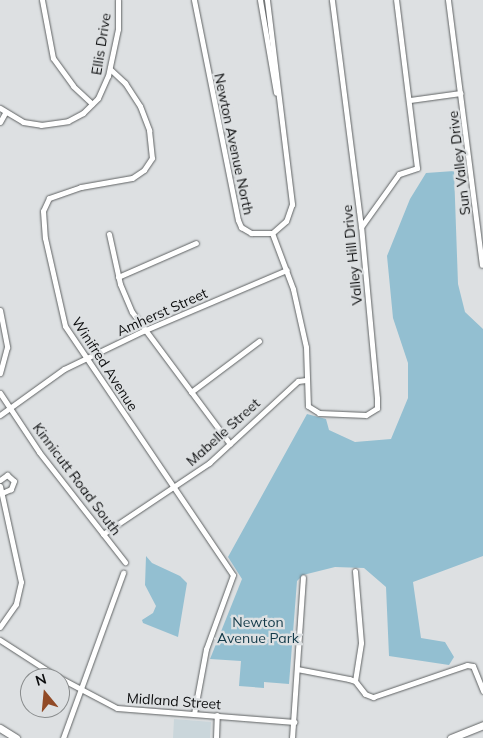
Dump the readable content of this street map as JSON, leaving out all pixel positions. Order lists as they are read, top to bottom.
{
  "streets": {
    "street": [
      "Ellis Drive",
      "Newton Avenue North",
      "Sun Valley Drive",
      "Valley Hill Drive",
      "Amherst Street",
      "Winifred Avenue",
      "Mabelle Street",
      "Kinnicutt Road South",
      "Midland Street"
    ]
  },
  "crossings": [
    ["Ellis Drive", "Winifred Avenue"],
    ["Valley Hill Drive", "Mabelle Street"],
    ["Amherst Street", "Winifred Avenue"],
    ["Amherst Street", "Kinnicutt Road South"],
    ["Winifred Avenue", "Mabelle Street"],
    ["Winifred Avenue", "Midland Street"],
    ["Mabelle Street", "Kinnicutt Road South"]
  ],
  "parks": ["Newton Avenue Park"],
  "north": "top"
}
